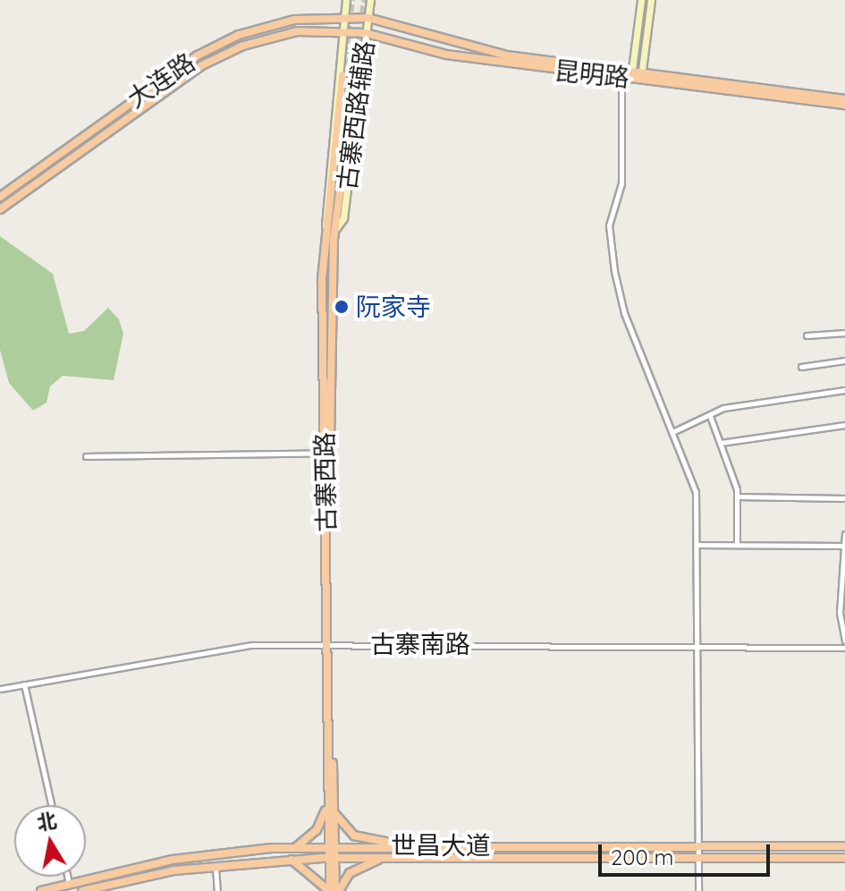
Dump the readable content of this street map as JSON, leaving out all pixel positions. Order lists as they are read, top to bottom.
{
  "streets": {
    "main road": [
      "昆明路",
      "大连路",
      "古寨西路辅路",
      "古寨西路",
      "世昌大道"
    ],
    "street": ["古寨南路"]
  },
  "crossings": [
    ["昆明路", "大连路"],
    ["昆明路", "古寨西路辅路"],
    ["古寨西路辅路", "古寨西路"],
    ["古寨西路", "古寨南路"],
    ["古寨西路", "世昌大道"]
  ],
  "places": ["阮家寺"],
  "scale_bar": "200 m",
  "north": "top"
}
